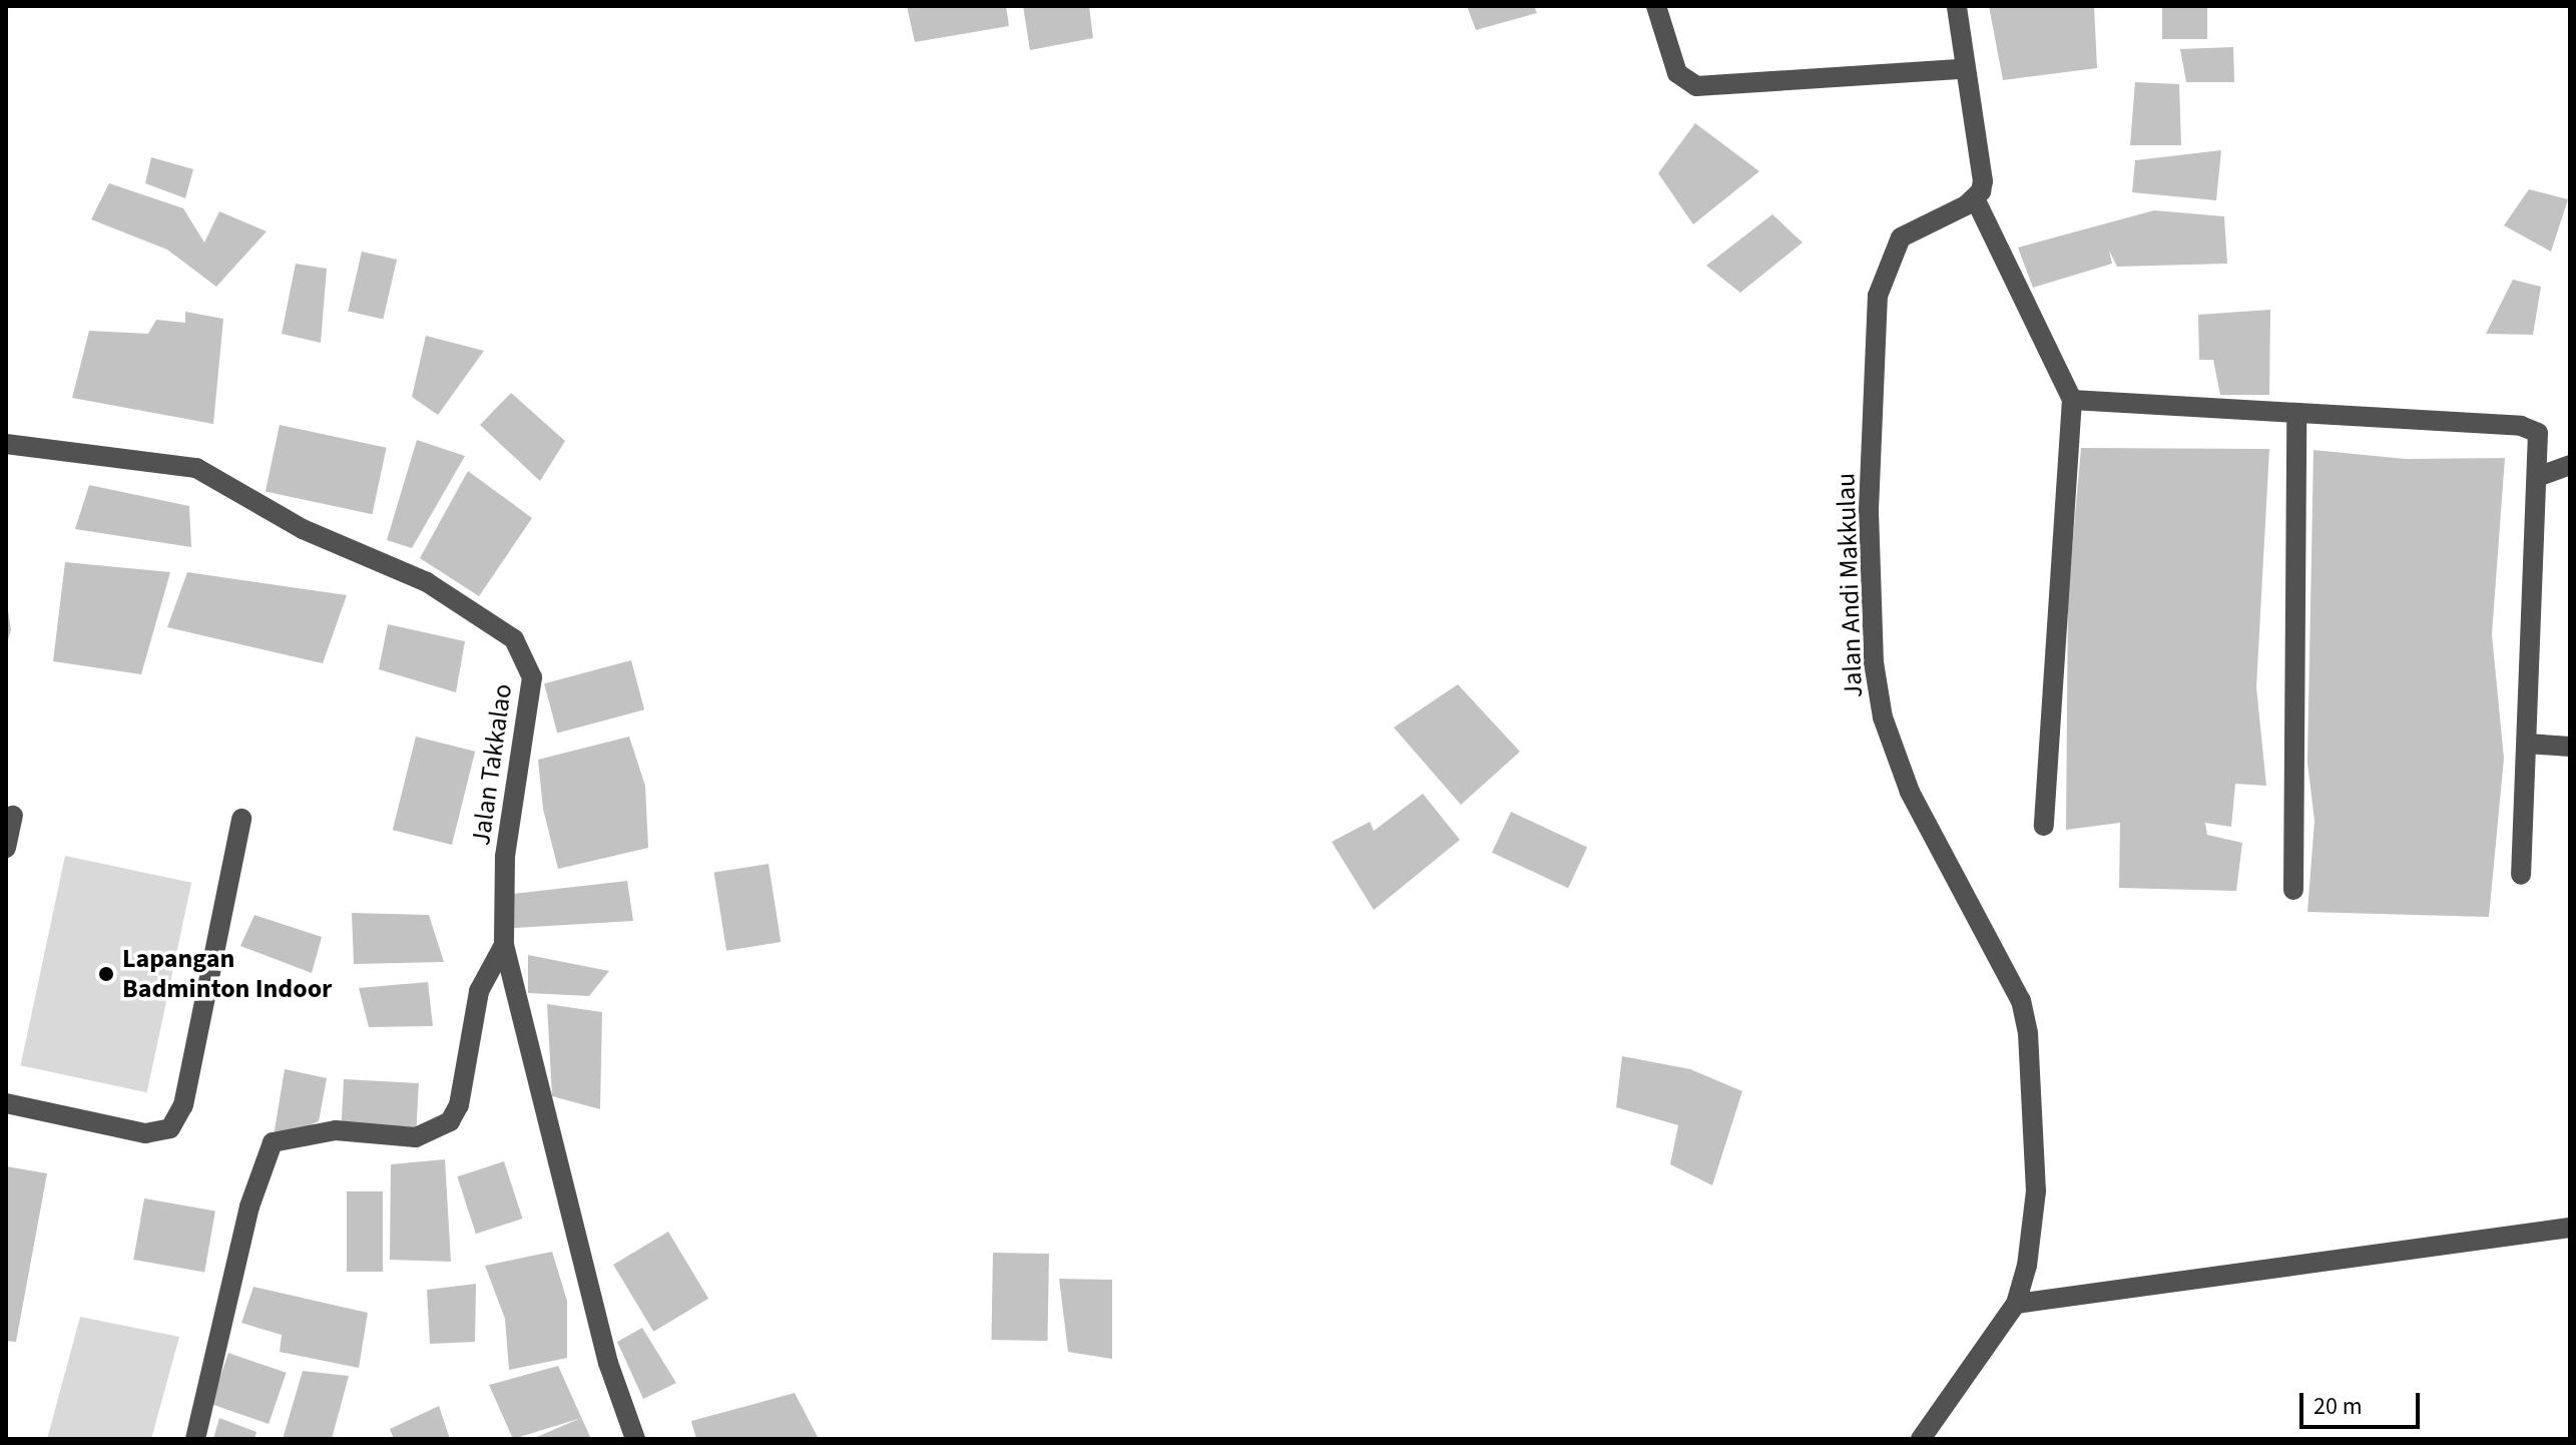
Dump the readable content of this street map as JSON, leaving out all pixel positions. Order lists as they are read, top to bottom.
{
  "streets": {
    "street": ["Jalan Andi Makkulau", "Jalan Takkalao"]
  },
  "places": ["Lapangan Badminton Indoor"],
  "scale_bar": "20 m"
}
